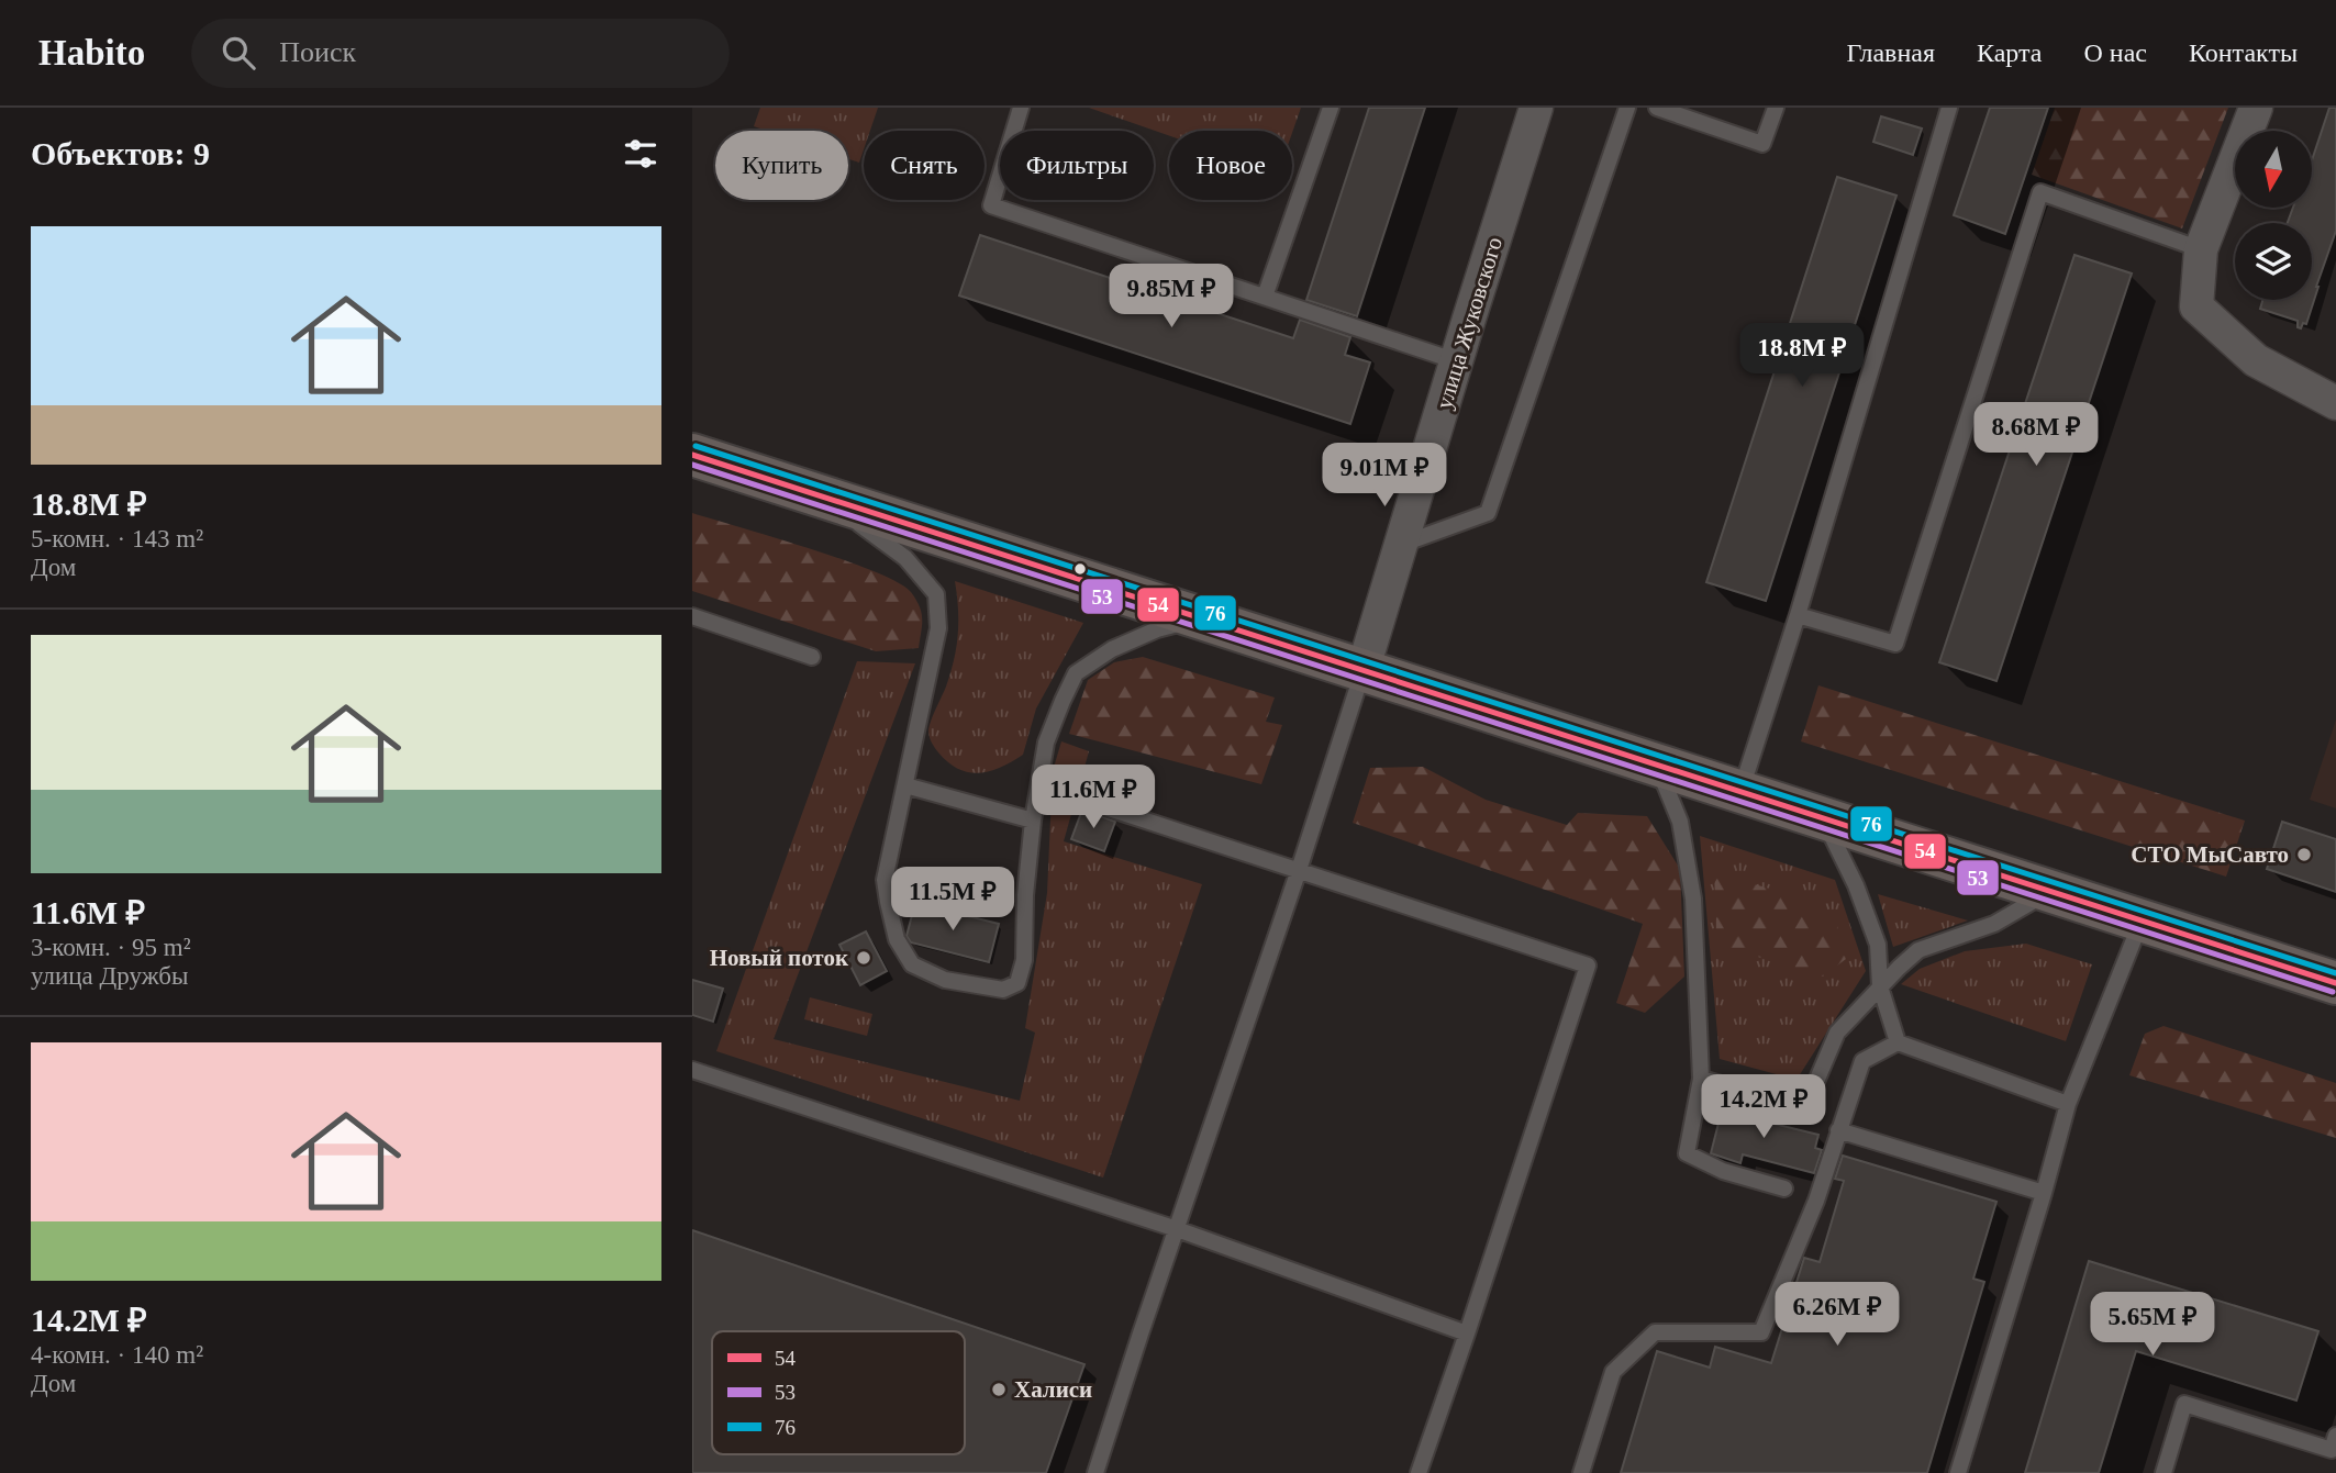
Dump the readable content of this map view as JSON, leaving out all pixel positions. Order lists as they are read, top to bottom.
{
  "streets": {
    "street": ["улица Жуковского"]
  },
  "places": ["СТО МыСавто", "Новый поток", "Халиси"],
  "lines": ["transit line 76", "transit line 54", "transit line 53"],
  "legend": ["54", "53", "76"],
  "north": "bottom",
  "page": {
    "header": "Habito",
    "search": "Поиск",
    "nav": [
      "Главная",
      "Карта",
      "О нас",
      "Контакты"
    ],
    "heading": "Объектов: 9",
    "chip": [
      "Купить",
      "Снять",
      "Фильтры",
      "Новое"
    ],
    "list": [
      {
        "name": "18.8M ₽",
        "note": "5-комн. · 143 m² · Дом"
      },
      {
        "name": "11.6M ₽",
        "note": "3-комн. · 95 m² · улица Дружбы"
      },
      {
        "name": "14.2M ₽",
        "note": "4-комн. · 140 m² · Дом"
      }
    ],
    "price": [
      "9.85M ₽",
      "18.8M ₽",
      "8.68M ₽",
      "9.01M ₽",
      "11.6M ₽",
      "11.5M ₽",
      "14.2M ₽",
      "6.26M ₽",
      "5.65M ₽"
    ]
  }
}
